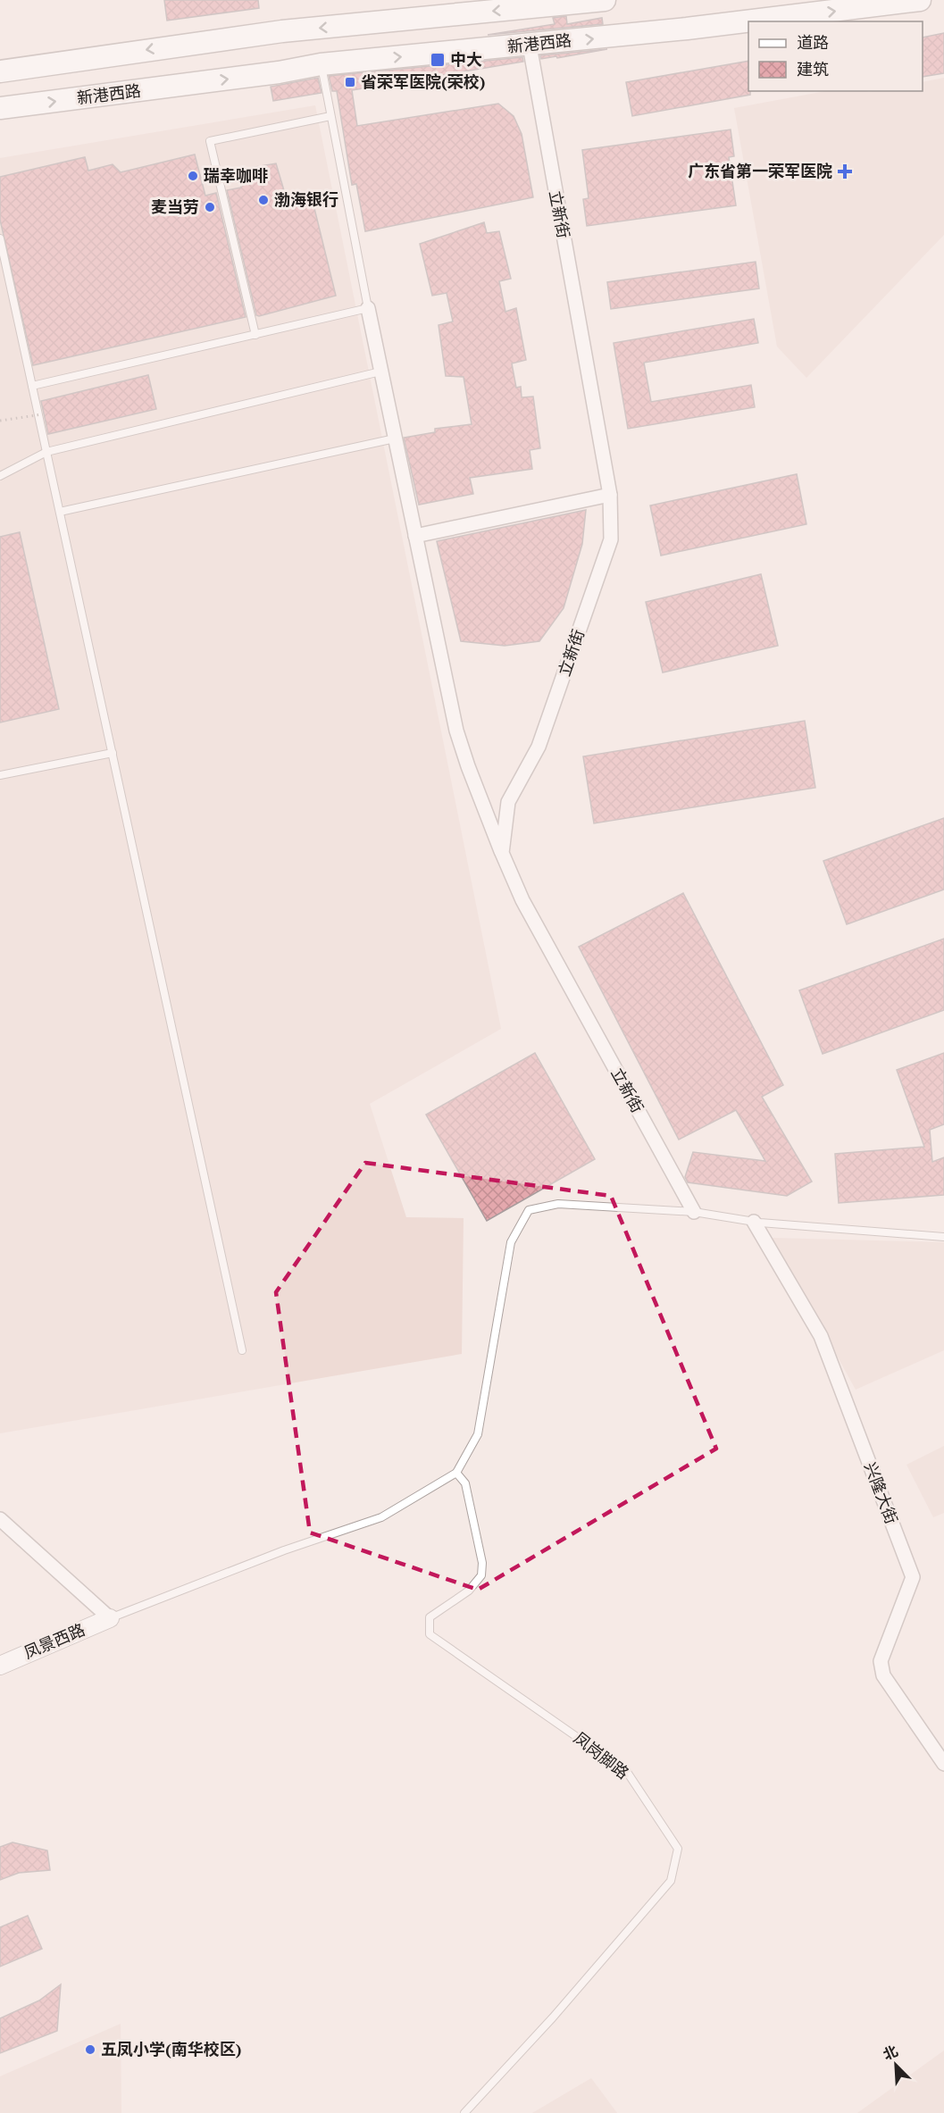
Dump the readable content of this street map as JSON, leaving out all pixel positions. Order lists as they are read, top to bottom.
{
  "streets": {
    "main road": ["新港西路"],
    "street": ["立新街", "兴隆大街", "凤景西路"],
    "lane": ["凤岗脚路"]
  },
  "crossings": [
    ["新港西路", "立新街"]
  ],
  "places": {
    "transit": ["中大", "省荣军医院(荣校)"],
    "health": ["广东省第一荣军医院"],
    "other": [
      "瑞幸咖啡",
      "渤海银行",
      "麦当劳",
      "五凤小学(南华校区)"
    ]
  },
  "legend": ["道路", "建筑"],
  "north": "top left"
}
